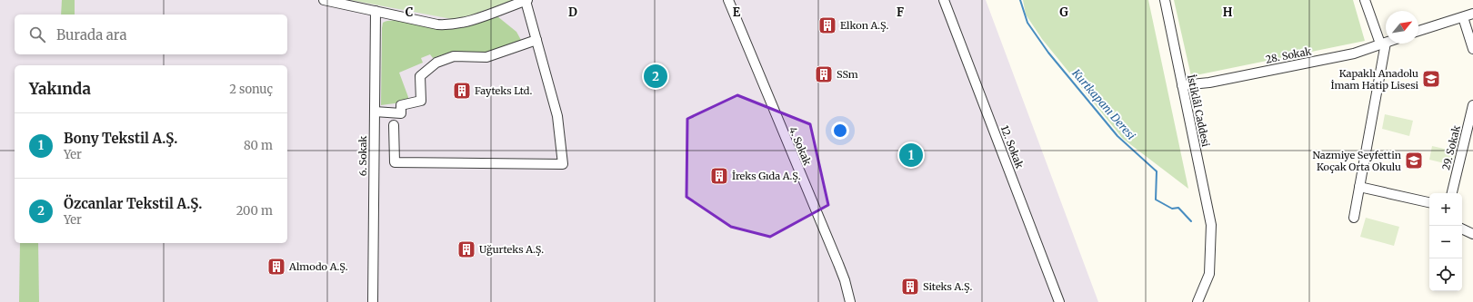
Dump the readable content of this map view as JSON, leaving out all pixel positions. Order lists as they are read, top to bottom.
{
  "streets": {
    "street": [
      "28. Sokak",
      "İstiklâl Caddesi",
      "4. Sokak",
      "12. Sokak",
      "29. Sokak",
      "6. Sokak"
    ]
  },
  "crossings": [
    ["28. Sokak", "İstiklâl Caddesi"]
  ],
  "water": ["Kurtkapanı Deresi"],
  "places": {
    "building": [
      "Elkon A.Ş.",
      "SSm",
      "Fayteks Ltd.",
      "İreks Gıda A.Ş.",
      "Uğurteks A.Ş.",
      "Almodo A.Ş.",
      "Siteks A.Ş."
    ],
    "school or university": ["Kapaklı Anadolu İmam Hatip Lisesi", "Nazmiye Seyfettin Koçak Orta Okulu"]
  },
  "north": "top right",
  "page": {
    "search": "Burada ara",
    "pins": ["2", "1"],
    "heading": ["Yakında", "2 sonuç"],
    "list": [
      {
        "mark": "1",
        "name": "Bony Tekstil A.Ş.",
        "note": "Yer",
        "value": "80 m"
      },
      {
        "mark": "2",
        "name": "Özcanlar Tekstil A.Ş.",
        "note": "Yer",
        "value": "200 m"
      }
    ],
    "map_buttons": ["+", "−"]
  },
  "grid": {
    "columns": [
      "C",
      "D",
      "E",
      "F",
      "G",
      "H"
    ]
  }
}
